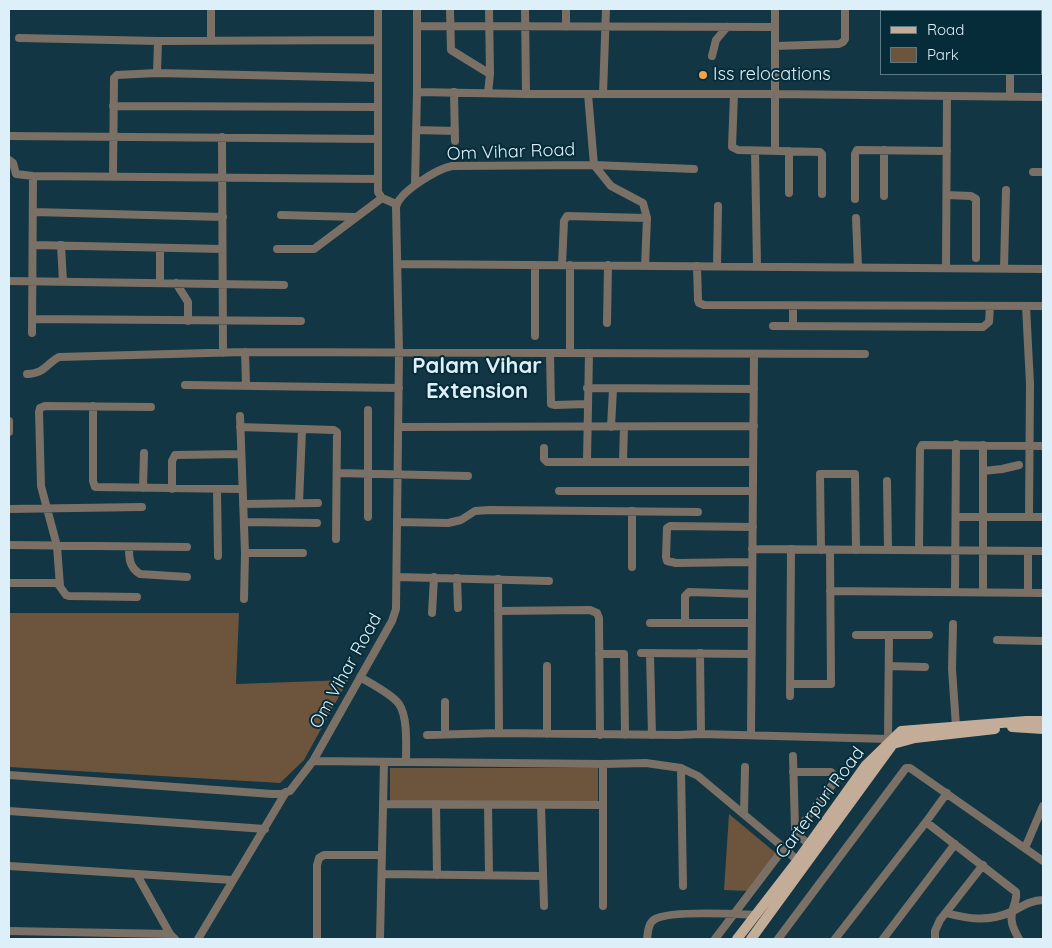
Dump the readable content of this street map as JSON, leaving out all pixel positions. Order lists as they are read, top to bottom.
{
  "streets": {
    "main road": ["Carterpuri Road"],
    "street": ["Om Vihar Road"]
  },
  "districts": ["Palam Vihar Extension"],
  "places": ["Iss relocations"],
  "legend": ["Road", "Park"]
}
